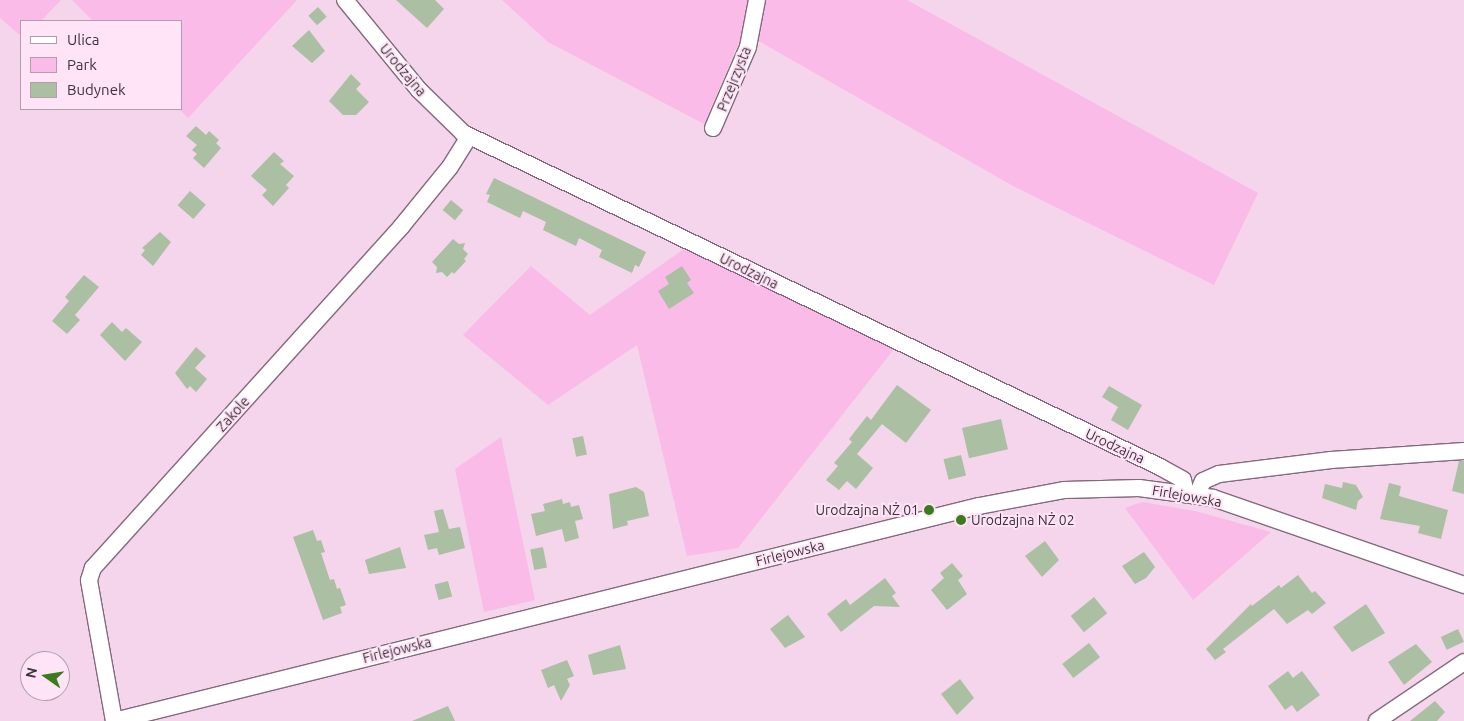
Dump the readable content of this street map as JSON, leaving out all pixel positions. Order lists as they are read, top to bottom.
{
  "streets": {
    "street": [
      "Urodzajna",
      "Przejrzysta",
      "Zakole",
      "Firlejowska"
    ]
  },
  "crossings": [
    ["Urodzajna", "Zakole"],
    ["Urodzajna", "Firlejowska"],
    ["Zakole", "Firlejowska"]
  ],
  "places": ["Urodzajna NŻ 01", "Urodzajna NŻ 02"],
  "legend": ["Ulica", "Park", "Budynek"],
  "north": "left"
}
